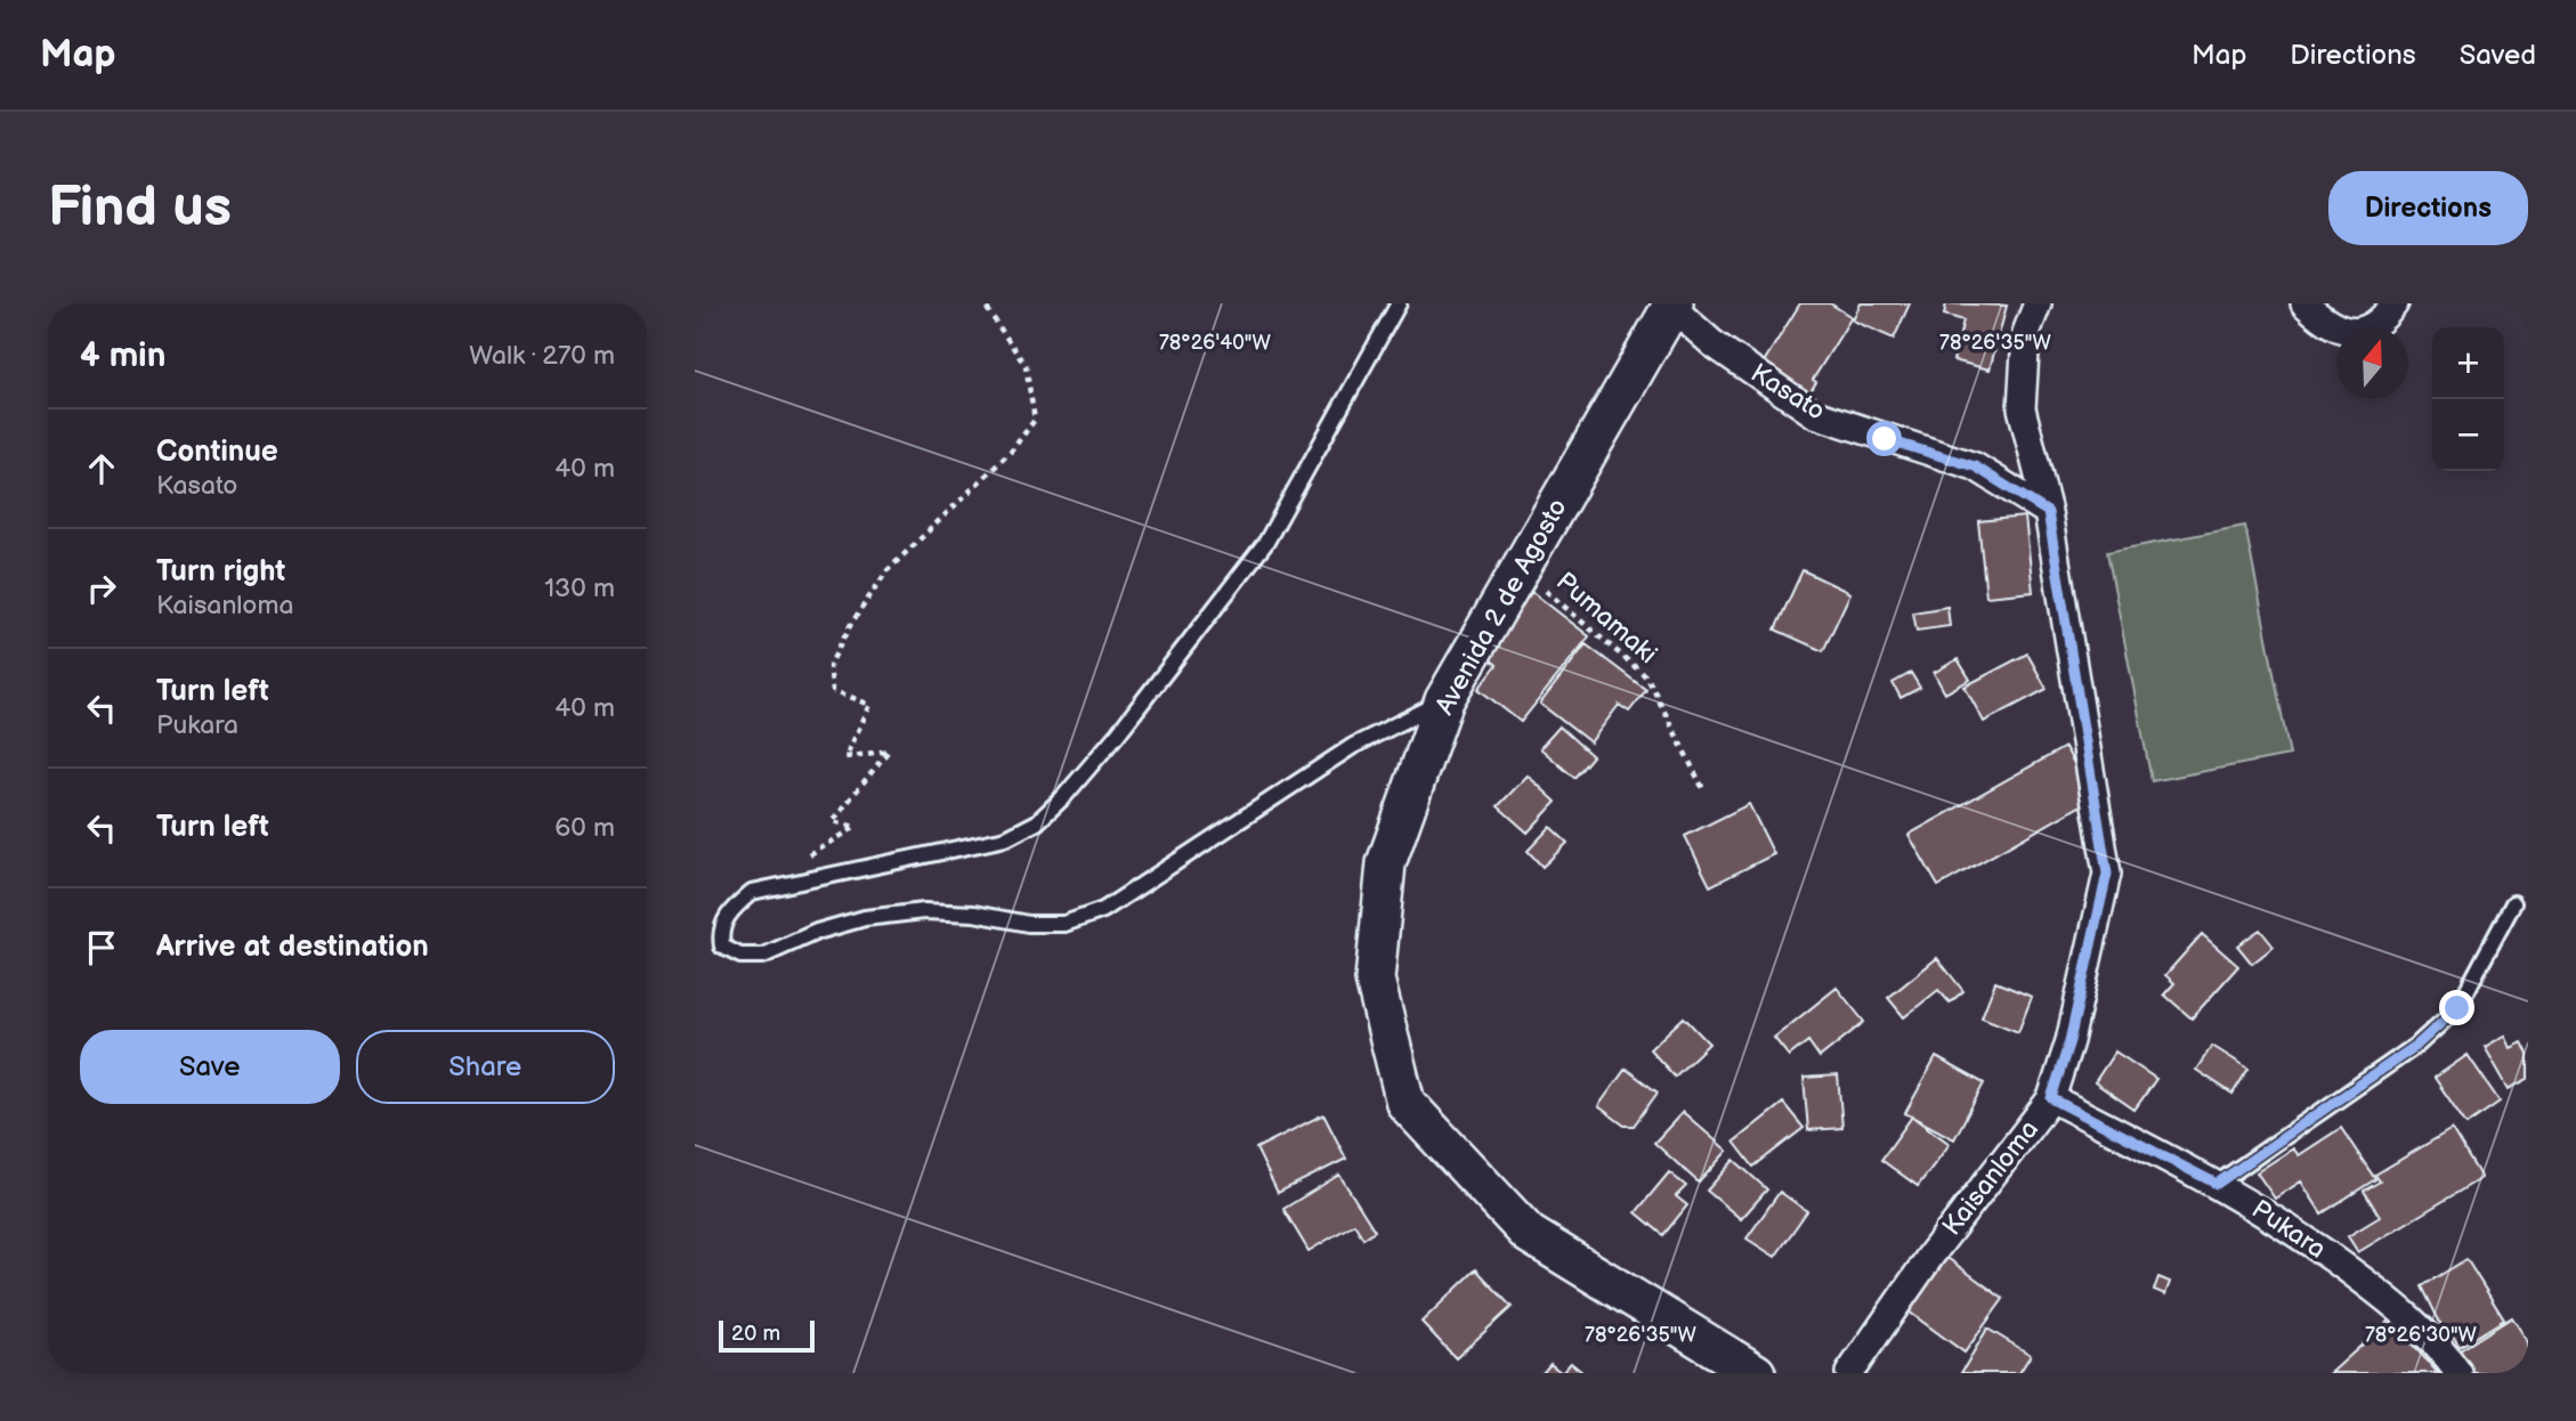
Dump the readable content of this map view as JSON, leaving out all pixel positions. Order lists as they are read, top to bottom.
{
  "streets": {
    "main road": ["Avenida 2 de Agosto"],
    "street": ["Kasato", "Kaisanloma", "Pukara"],
    "path": ["Pumamaki"]
  },
  "crossings": [
    ["Kasato", "Avenida 2 de Agosto"],
    ["Kasato", "Kaisanloma"],
    ["Avenida 2 de Agosto", "Pumamaki"],
    ["Kaisanloma", "Pukara"]
  ],
  "scale_bar": "20 m",
  "north": "top",
  "page": {
    "header": "Map",
    "nav": ["Map", "Directions", "Saved"],
    "buttons": [
      "Directions",
      ["Save", "Share"]
    ],
    "title": "Find us",
    "heading": ["4 min", "Walk · 270 m"],
    "map_buttons": ["+", "−"],
    "list": [
      ["Continue", "Kasato", "40 m"],
      ["Turn right", "Kaisanloma", "130 m"],
      ["Turn left", "Pukara", "40 m"],
      ["Turn left", "60 m"],
      "Arrive at destination"
    ],
    "scale": "20 m"
  },
  "coordinates": ["78°26'40\"W", "78°26'35\"W", "78°26'30\"W"]
}
